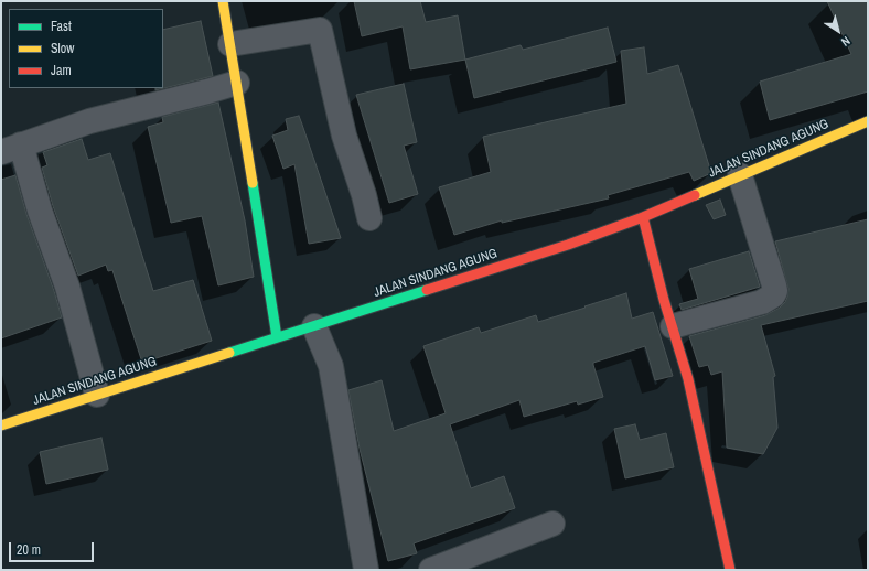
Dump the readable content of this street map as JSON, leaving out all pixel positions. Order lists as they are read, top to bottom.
{
  "streets": {
    "main road": ["JALAN SINDANG AGUNG"]
  },
  "legend": ["Fast", "Slow", "Jam"],
  "scale_bar": "20 m",
  "north": "bottom right"
}
